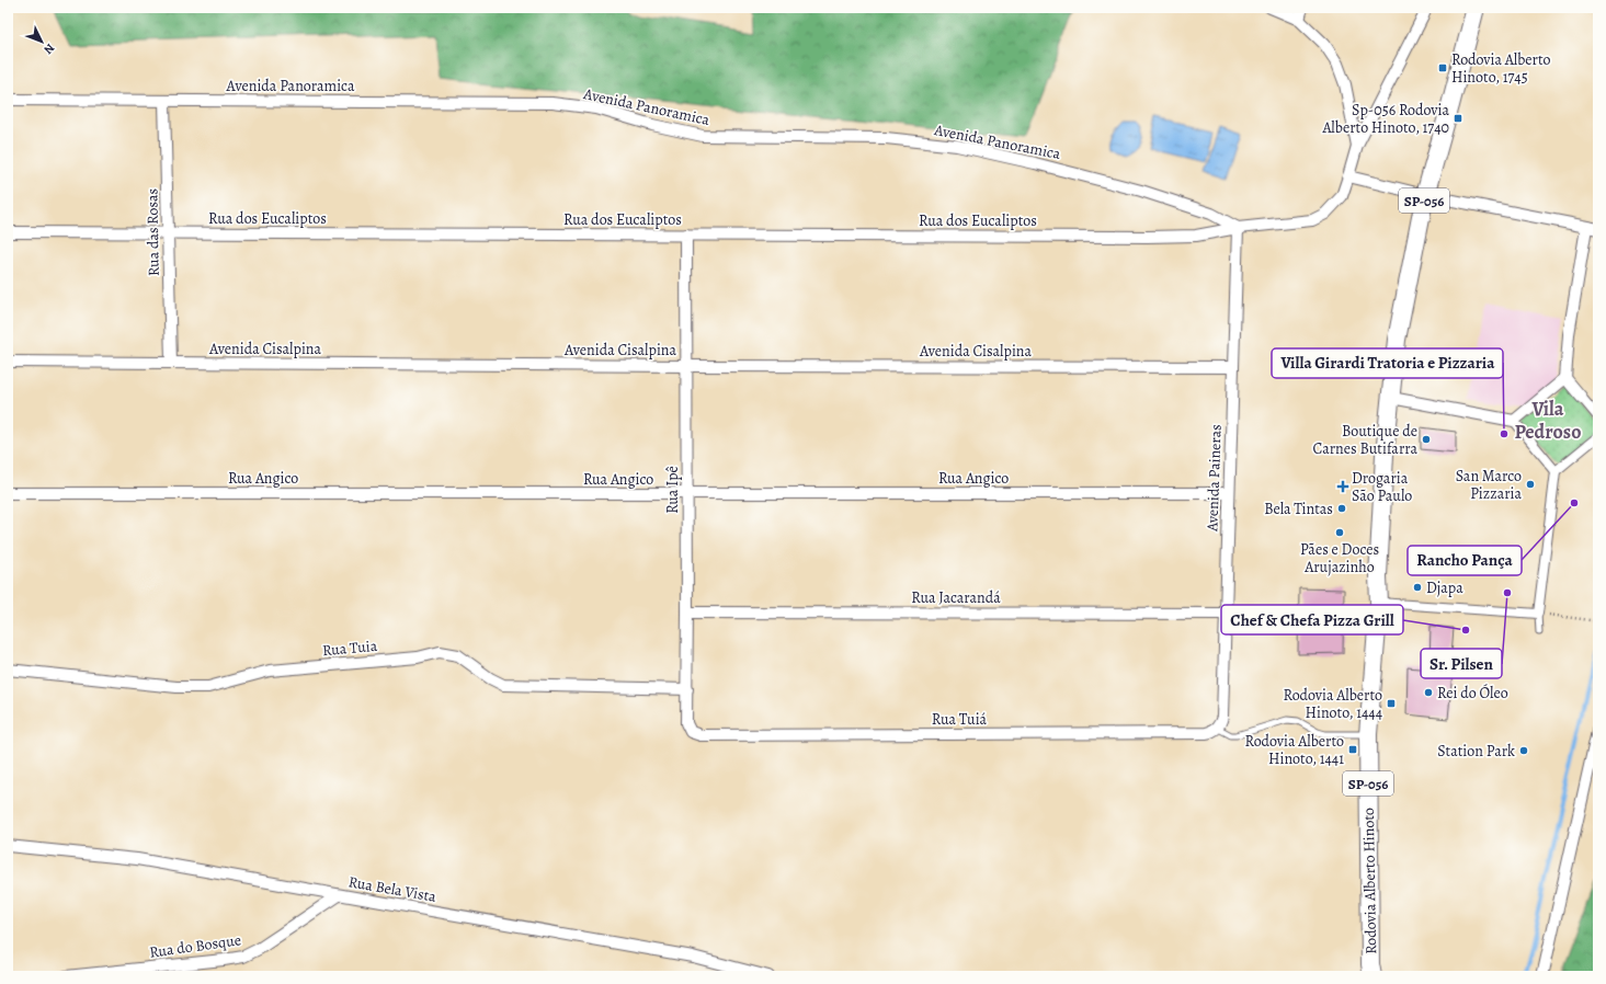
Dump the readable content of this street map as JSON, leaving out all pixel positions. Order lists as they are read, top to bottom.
{
  "streets": {
    "main road": ["SP-056", "Rodovia Alberto Hinoto"],
    "street": [
      "Avenida Panoramica",
      "Rua dos Eucaliptos",
      "Rua das Rosas",
      "Avenida Cisalpina",
      "Rua Angico",
      "Avenida Paineras",
      "Rua Ipê",
      "Rua Jacarandá",
      "Rua Tuia",
      "Rua Tuiá",
      "Rua Bela Vista",
      "Rua do Bosque"
    ]
  },
  "crossings": [
    ["Avenida Panoramica", "Rua dos Eucaliptos"],
    ["Avenida Panoramica", "Rua das Rosas"],
    ["Avenida Panoramica", "Avenida Paineras"],
    ["Rua dos Eucaliptos", "Rua das Rosas"],
    ["Rua dos Eucaliptos", "Avenida Paineras"],
    ["Rua dos Eucaliptos", "Rua Ipê"],
    ["Rua das Rosas", "Avenida Cisalpina"],
    ["Avenida Cisalpina", "Avenida Paineras"],
    ["Avenida Cisalpina", "Rua Ipê"],
    ["Rua Angico", "Avenida Paineras"],
    ["Rua Angico", "Rua Ipê"],
    ["Avenida Paineras", "Rua Jacarandá"],
    ["Avenida Paineras", "Rua Tuiá"],
    ["Rua Ipê", "Rua Jacarandá"],
    ["Rua Ipê", "Rua Tuia"],
    ["Rua Ipê", "Rua Tuiá"],
    ["Rua Bela Vista", "Rua do Bosque"]
  ],
  "districts": ["Vila Pedroso"],
  "places": {
    "transit": [
      "Rodovia Alberto Hinoto, 1745",
      "Sp-056 Rodovia Alberto Hinoto, 1740",
      "Rodovia Alberto Hinoto, 1444",
      "Rodovia Alberto Hinoto, 1441"
    ],
    "other": [
      "Villa Girardi Tratoria e Pizzaria",
      "Boutique de Carnes Butifarra",
      "San Marco Pizzaria",
      "Rancho Pança",
      "Bela Tintas",
      "Pães e Doces Arujazinho",
      "Djapa",
      "Sr. Pilsen",
      "Chef & Chefa Pizza Grill",
      "Rei do Óleo",
      "Station Park"
    ],
    "health": ["Drogaria São Paulo"]
  },
  "north": "bottom right"
}
